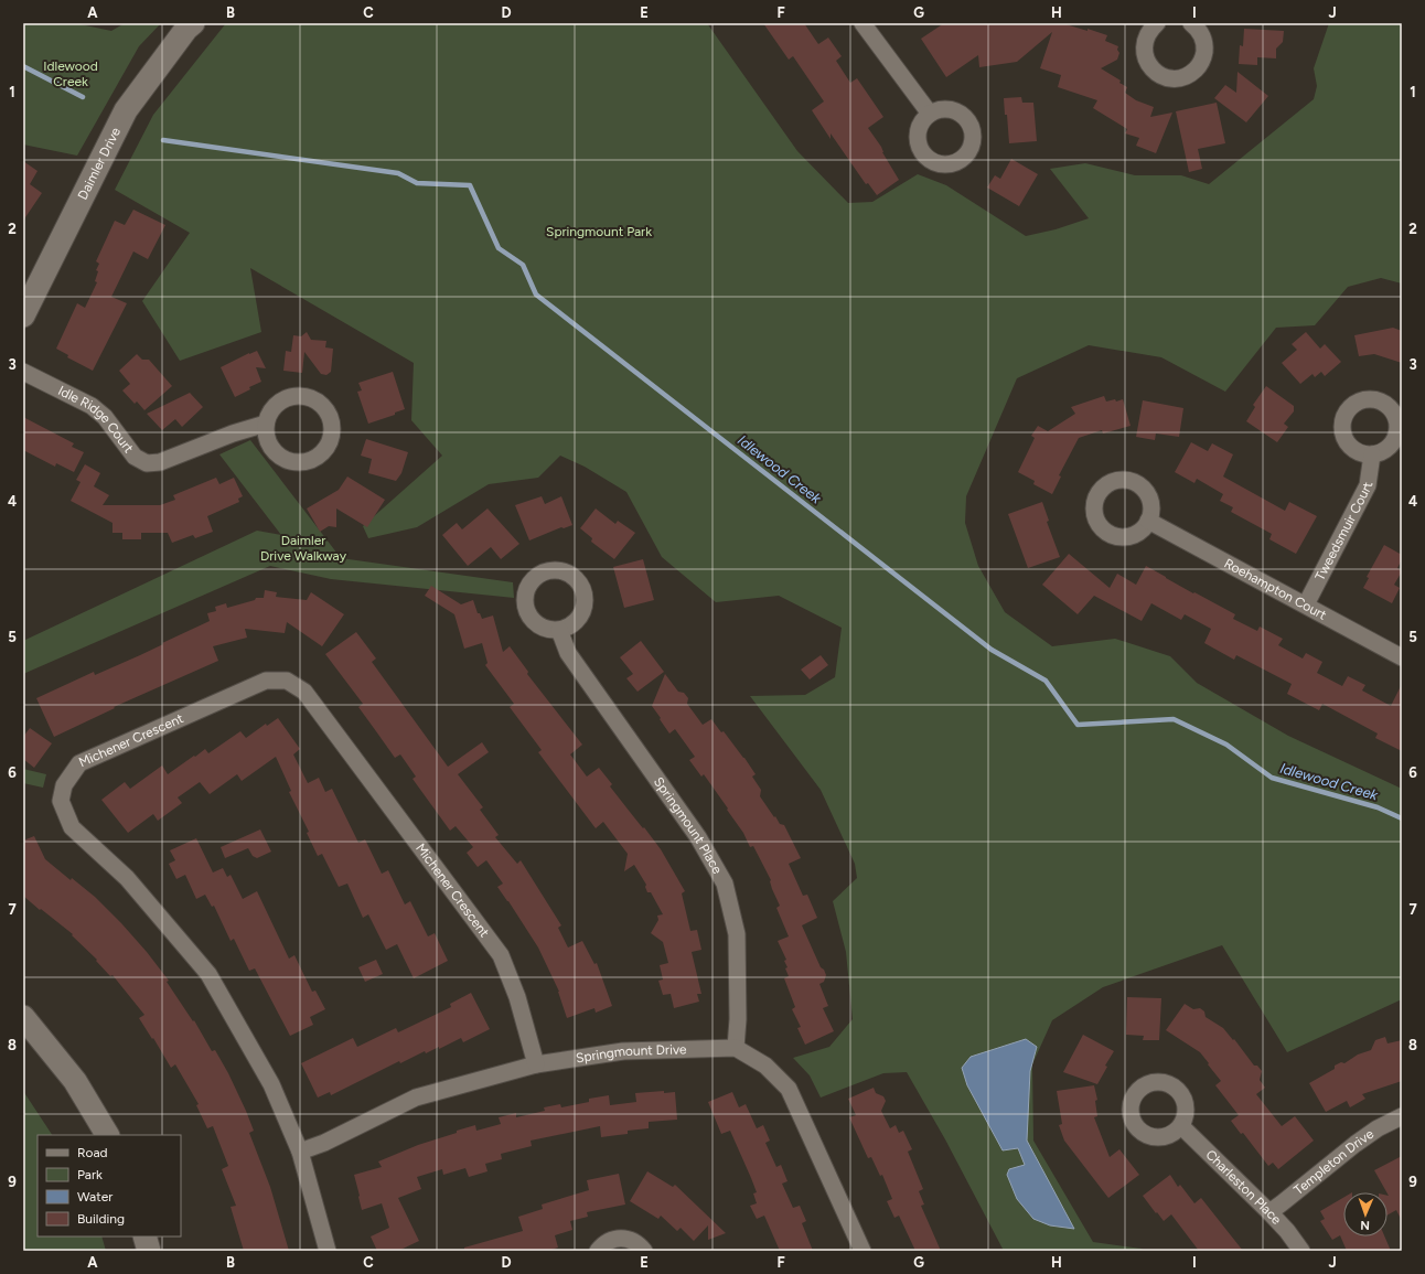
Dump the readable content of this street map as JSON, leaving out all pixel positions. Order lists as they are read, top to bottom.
{
  "streets": {
    "street": [
      "Daimler Drive",
      "Idle Ridge Court",
      "Tweedsmuir Court",
      "Roehampton Court",
      "Michener Crescent",
      "Springmount Place",
      "Springmount Drive",
      "Templeton Drive",
      "Charleston Place"
    ]
  },
  "crossings": [
    ["Tweedsmuir Court", "Roehampton Court"],
    ["Michener Crescent", "Springmount Drive"],
    ["Springmount Place", "Springmount Drive"],
    ["Templeton Drive", "Charleston Place"]
  ],
  "water": ["Idlewood Creek"],
  "parks": ["Idlewood Creek", "Springmount Park", "Daimler Drive Walkway"],
  "legend": [
    "Road",
    "Park",
    "Water",
    "Building"
  ],
  "north": "bottom",
  "grid": {
    "columns": [
      "A",
      "B",
      "C",
      "D",
      "E",
      "F",
      "G",
      "H",
      "I",
      "J"
    ],
    "rows": [
      "1",
      "2",
      "3",
      "4",
      "5",
      "6",
      "7",
      "8",
      "9"
    ]
  }
}
